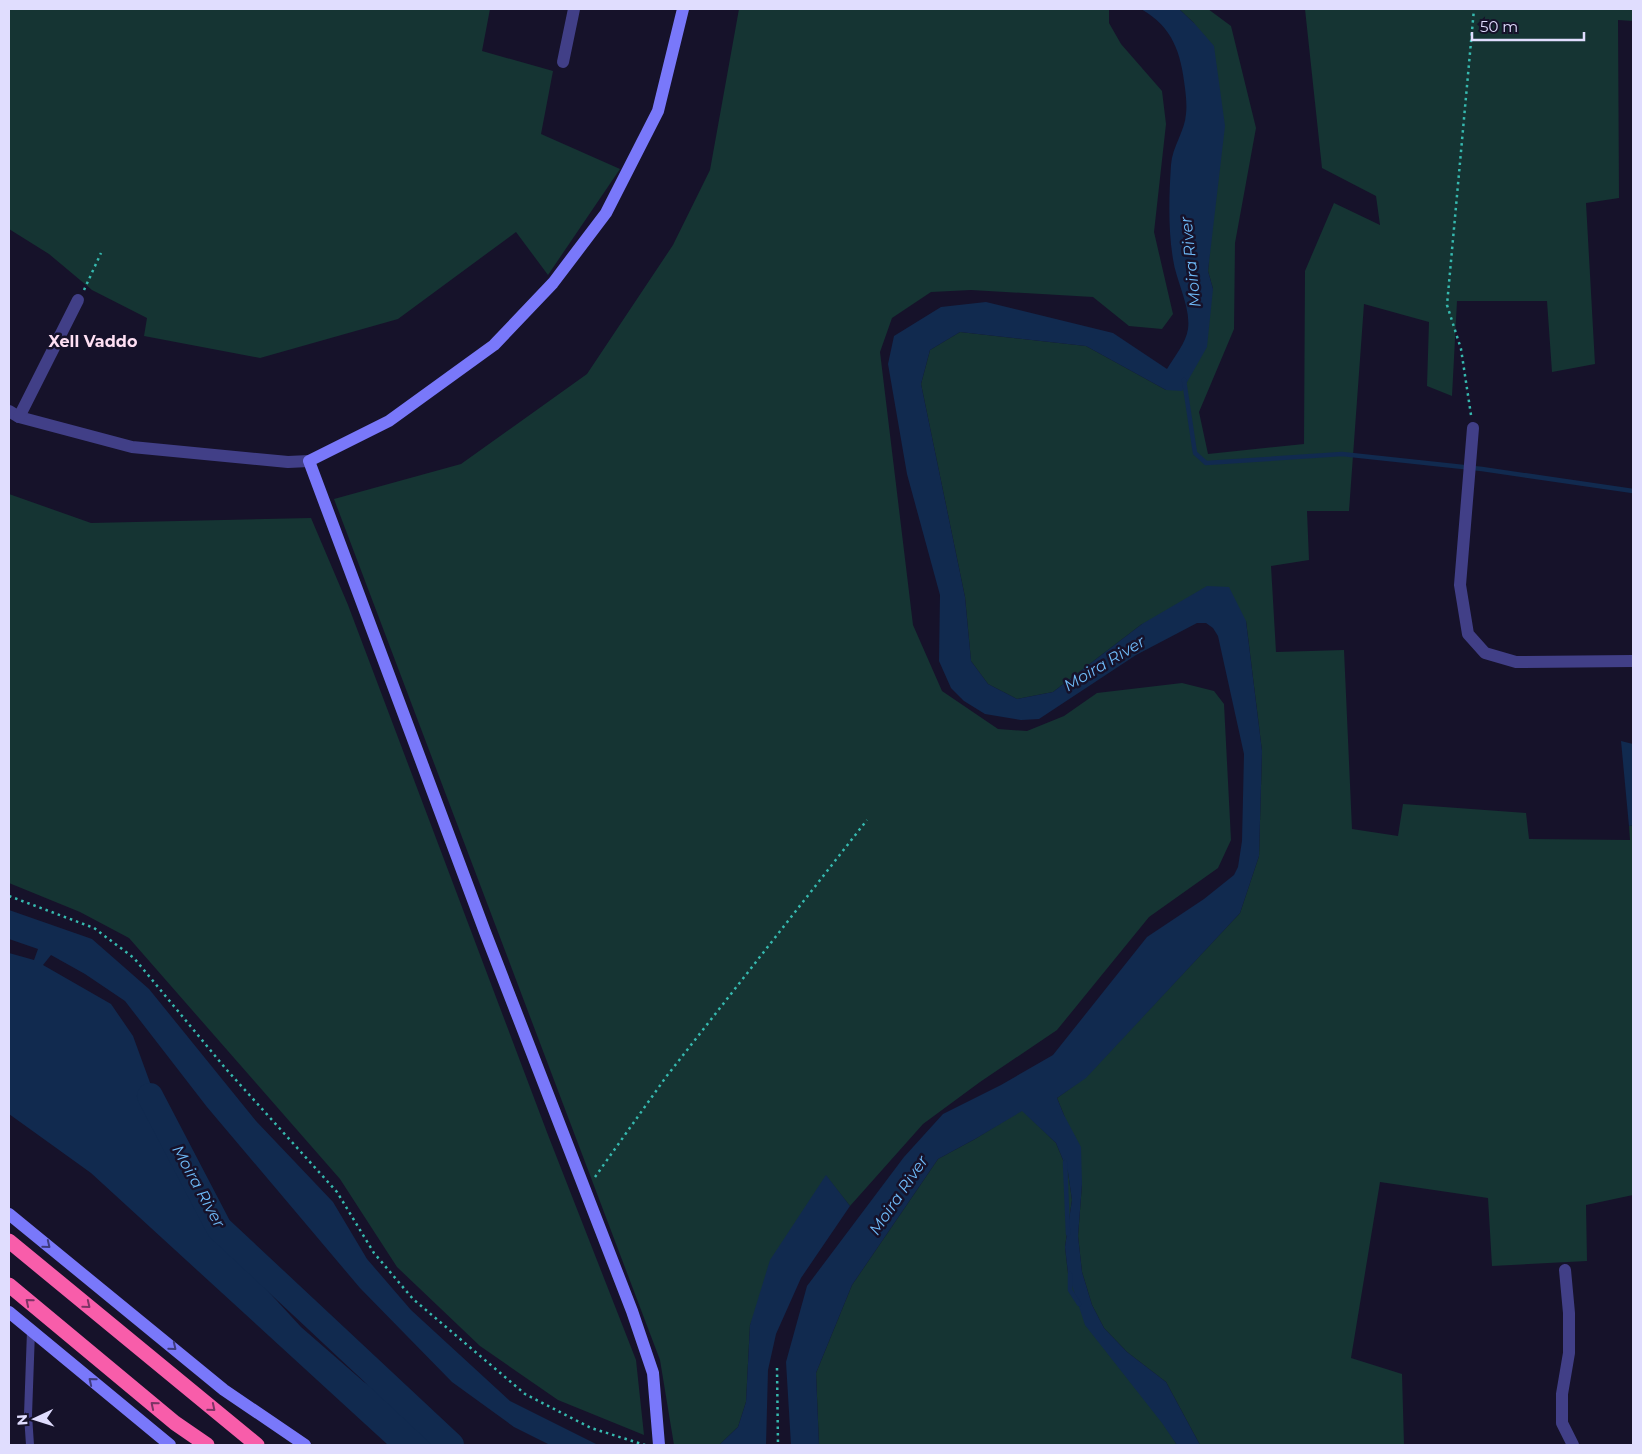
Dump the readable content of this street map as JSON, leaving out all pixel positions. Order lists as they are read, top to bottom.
{
  "districts": ["Xell Vaddo"],
  "water": ["Moira River"],
  "scale_bar": "50 m",
  "north": "left"
}
